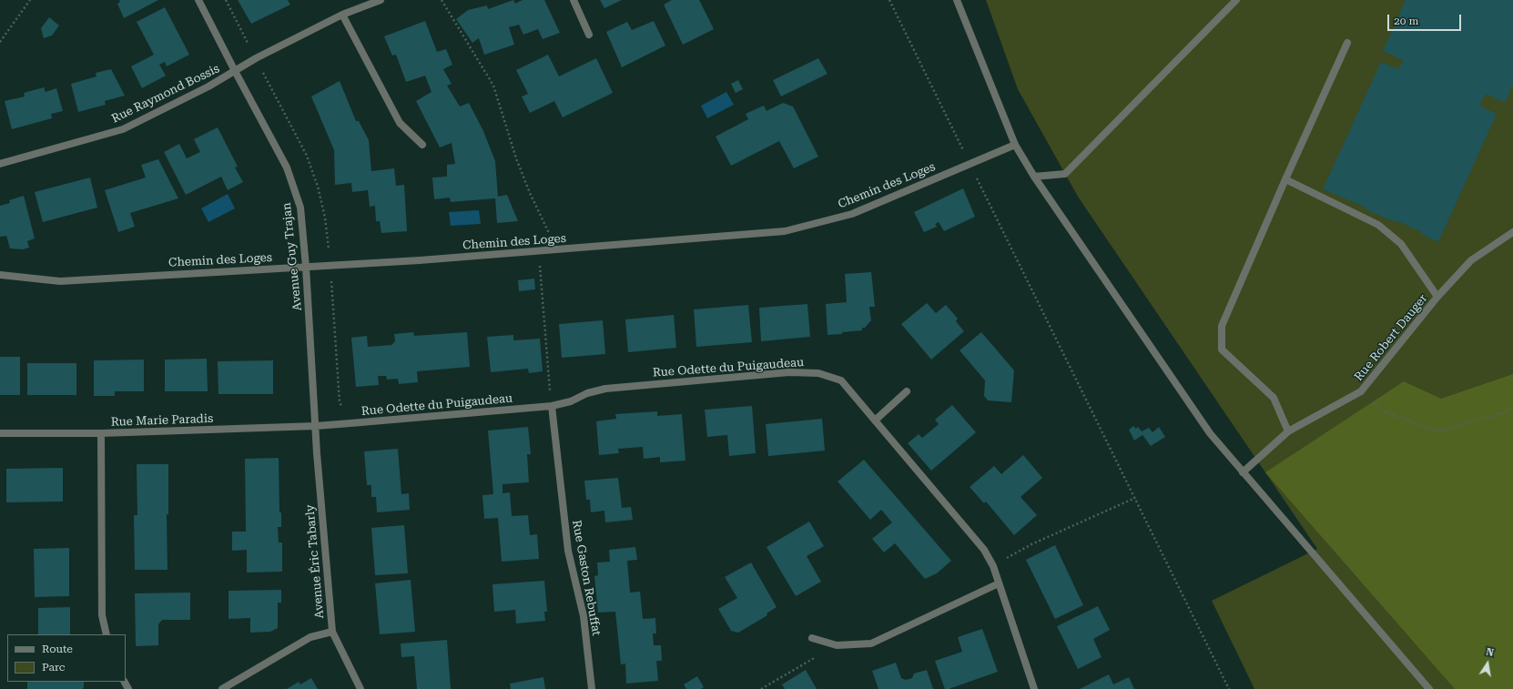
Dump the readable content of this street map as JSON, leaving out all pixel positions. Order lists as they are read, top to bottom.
{
  "streets": {
    "street": [
      "Rue Raymond Bossis",
      "Chemin des Loges",
      "Avenue Guy Trajan",
      "Rue Robert Dauger",
      "Rue Odette du Puigaudeau",
      "Rue Marie Paradis",
      "Avenue Éric Tabarly",
      "Rue Gaston Rebuffat"
    ]
  },
  "crossings": [
    ["Rue Raymond Bossis", "Avenue Guy Trajan"],
    ["Chemin des Loges", "Avenue Guy Trajan"],
    ["Avenue Guy Trajan", "Rue Odette du Puigaudeau"],
    ["Avenue Guy Trajan", "Rue Marie Paradis"],
    ["Avenue Guy Trajan", "Avenue Éric Tabarly"],
    ["Rue Odette du Puigaudeau", "Rue Marie Paradis"],
    ["Rue Odette du Puigaudeau", "Avenue Éric Tabarly"],
    ["Rue Odette du Puigaudeau", "Rue Gaston Rebuffat"],
    ["Rue Marie Paradis", "Avenue Éric Tabarly"]
  ],
  "legend": ["Route", "Parc"],
  "scale_bar": "20 m",
  "north": "top"
}
